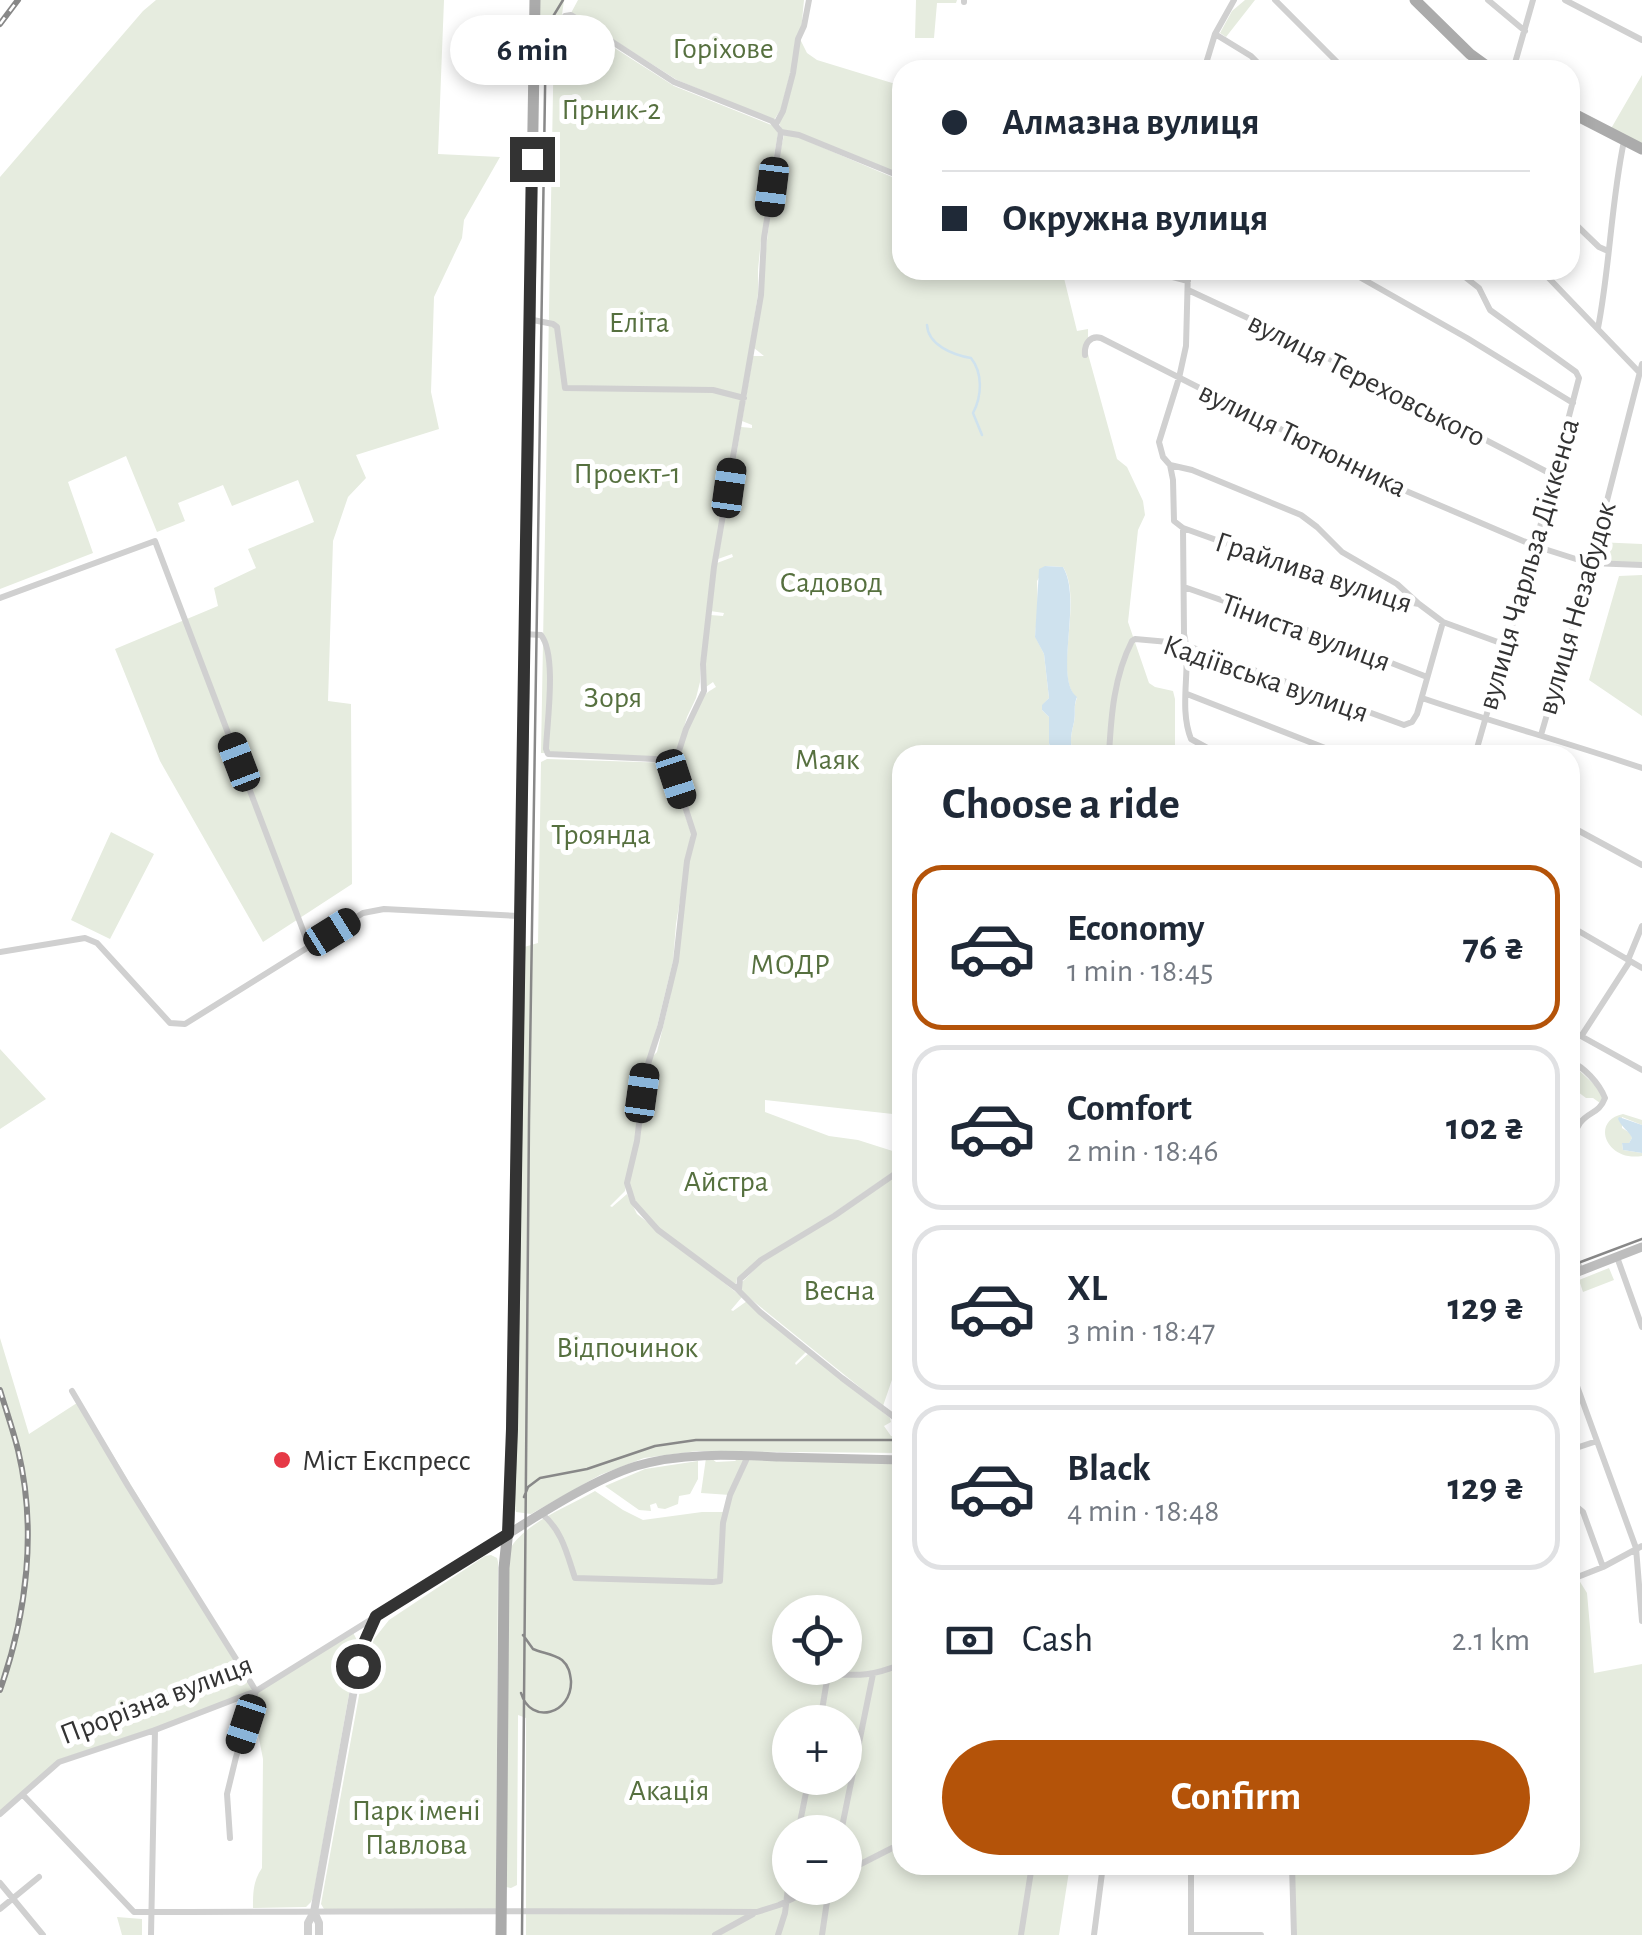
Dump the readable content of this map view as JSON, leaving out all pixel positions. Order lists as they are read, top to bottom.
{
  "streets": {
    "main road": ["Прорізна вулиця"],
    "street": [
      "вулиця Тереховського",
      "вулиця Тютюнника",
      "вулиця Чарльза Діккенса",
      "Грайлива вулиця",
      "вулиця Незабудок",
      "Тіниста вулиця",
      "Кадіївська вулиця"
    ]
  },
  "crossings": [
    ["вулиця Тереховського", "вулиця Чарльза Діккенса"],
    ["вулиця Тереховського", "Грайлива вулиця"],
    ["вулиця Тютюнника", "вулиця Чарльза Діккенса"],
    ["вулиця Тютюнника", "Грайлива вулиця"],
    ["вулиця Тютюнника", "вулиця Незабудок"],
    ["вулиця Чарльза Діккенса", "Грайлива вулиця"],
    ["Грайлива вулиця", "Тіниста вулиця"],
    ["Тіниста вулиця", "Кадіївська вулиця"]
  ],
  "parks": [
    "Горіхове",
    "Гірник-2",
    "Еліта",
    "Проект-1",
    "Садовод",
    "Зоря",
    "Маяк",
    "Троянда",
    "МОДР",
    "Айстра",
    "Весна",
    "Відпочинок",
    "Акація",
    "Парк імені Павлова"
  ],
  "places": ["Міст Експресс"],
  "page": {
    "bubble": "6 min",
    "banner": ["Алмазна вулиця", "Окружна вулиця"],
    "heading": "Choose a ride",
    "list": [
      {
        "name": "Economy",
        "note": "1 min · 18:45",
        "value": "76 ₴"
      },
      {
        "name": "Comfort",
        "note": "2 min · 18:46",
        "value": "102 ₴"
      },
      {
        "name": "XL",
        "note": "3 min · 18:47",
        "value": "129 ₴"
      },
      {
        "name": "Black",
        "note": "4 min · 18:48",
        "value": "129 ₴"
      }
    ],
    "pay": ["Cash", "2.1 km"],
    "map_buttons": ["+", "−"],
    "buttons": "Confirm"
  }
}
